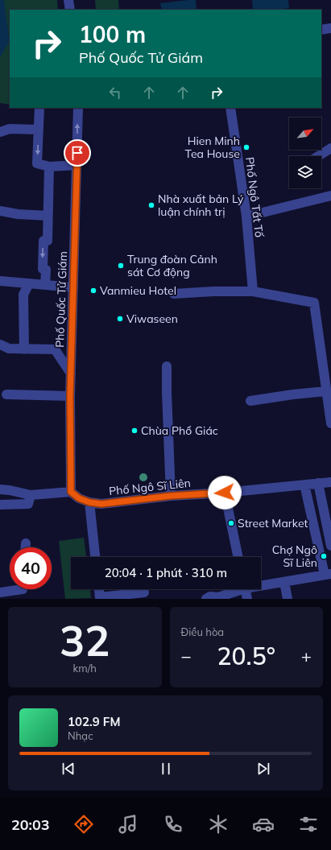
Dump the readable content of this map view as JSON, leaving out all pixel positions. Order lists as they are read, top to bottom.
{
  "streets": {
    "street": ["Phố Ngô Tất Tố", "Phố Quốc Tử Giám", "Phố Ngô Sĩ Liên"]
  },
  "crossings": [
    ["Phố Quốc Tử Giám", "Phố Ngô Sĩ Liên"]
  ],
  "places": [
    "Hien Minh Tea House",
    "Nhà xuất bản Lý luận chính trị",
    "Trung đoàn Cảnh sát Cơ động",
    "Vanmieu Hotel",
    "Viwaseen",
    "Chùa Phổ Giác",
    "Street Market",
    "Chợ Ngô Sĩ Liên"
  ],
  "north": "top right",
  "page": {
    "turn": ["100 m", "Phố Quốc Tử Giám"],
    "limit": "40",
    "trip": "20:04 · 1 phút · 310 m",
    "tile": [
      ["32", "km/h"],
      "Điều hòa"
    ],
    "heat": ["−", "20.5°", "+"],
    "song": ["102.9 FM", "Nhạc"],
    "tabs": "20:03"
  }
}
